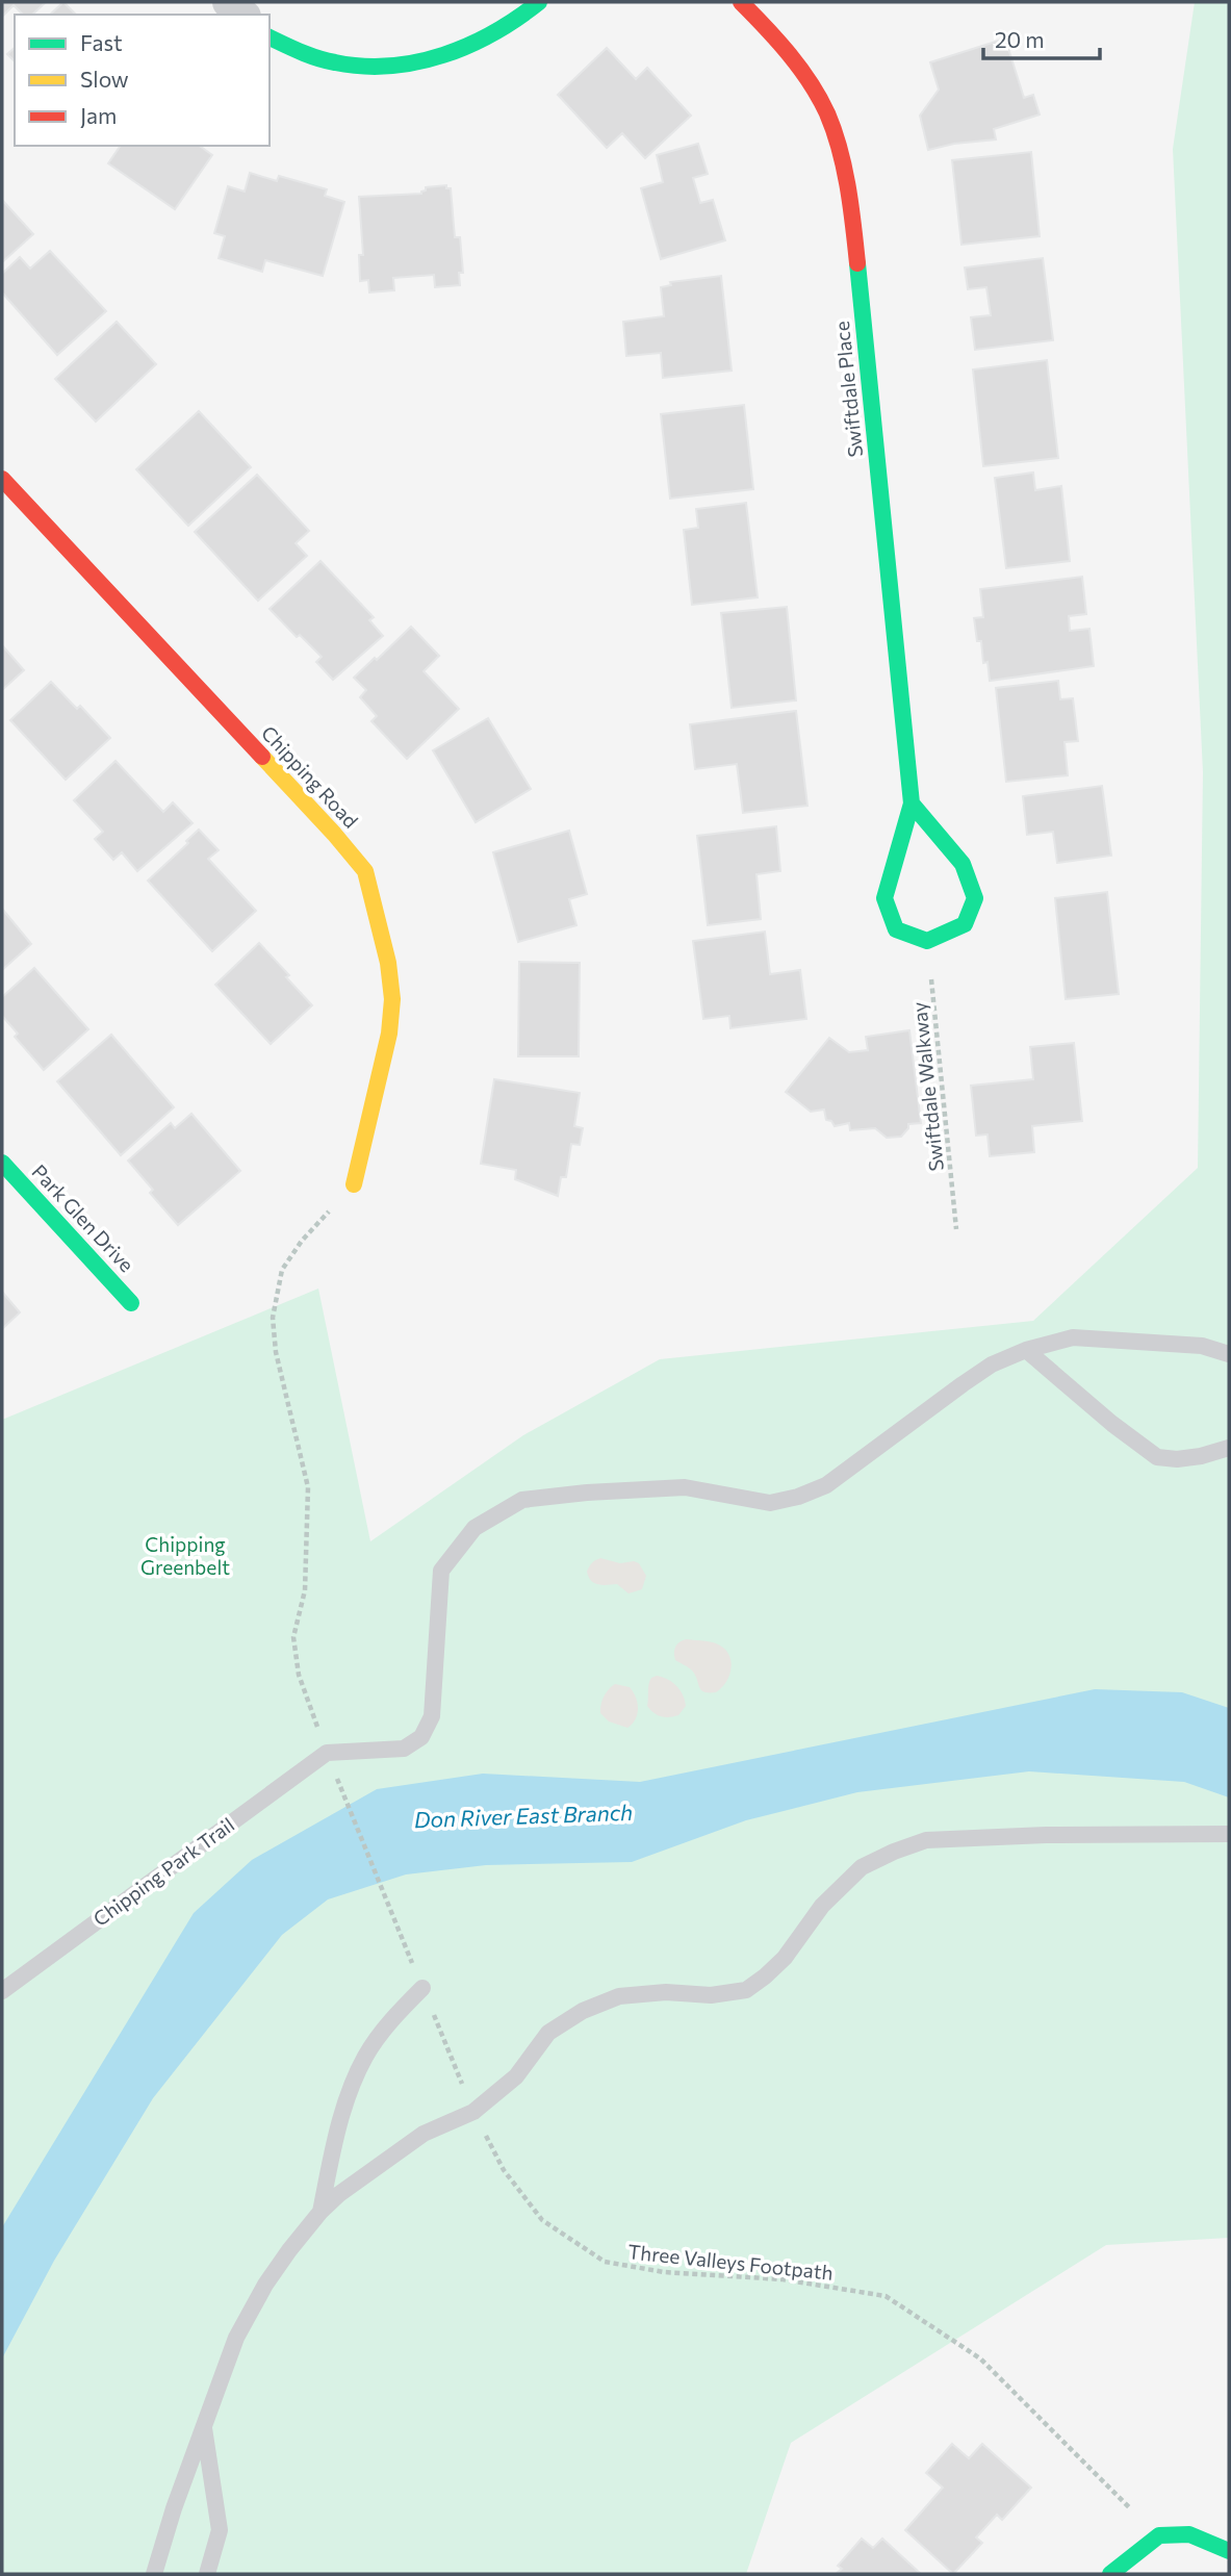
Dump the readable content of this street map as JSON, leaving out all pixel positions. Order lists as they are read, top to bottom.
{
  "streets": {
    "street": ["Swiftdale Place", "Chipping Road", "Park Glen Drive"],
    "lane": ["Chipping Park Trail"],
    "path": ["Swiftdale Walkway", "Three Valleys Footpath"]
  },
  "crossings": [
    ["Swiftdale Place", "Swiftdale Walkway"]
  ],
  "water": ["Don River East Branch"],
  "parks": ["Chipping Greenbelt"],
  "legend": ["Fast", "Slow", "Jam"],
  "scale_bar": "20 m"
}
